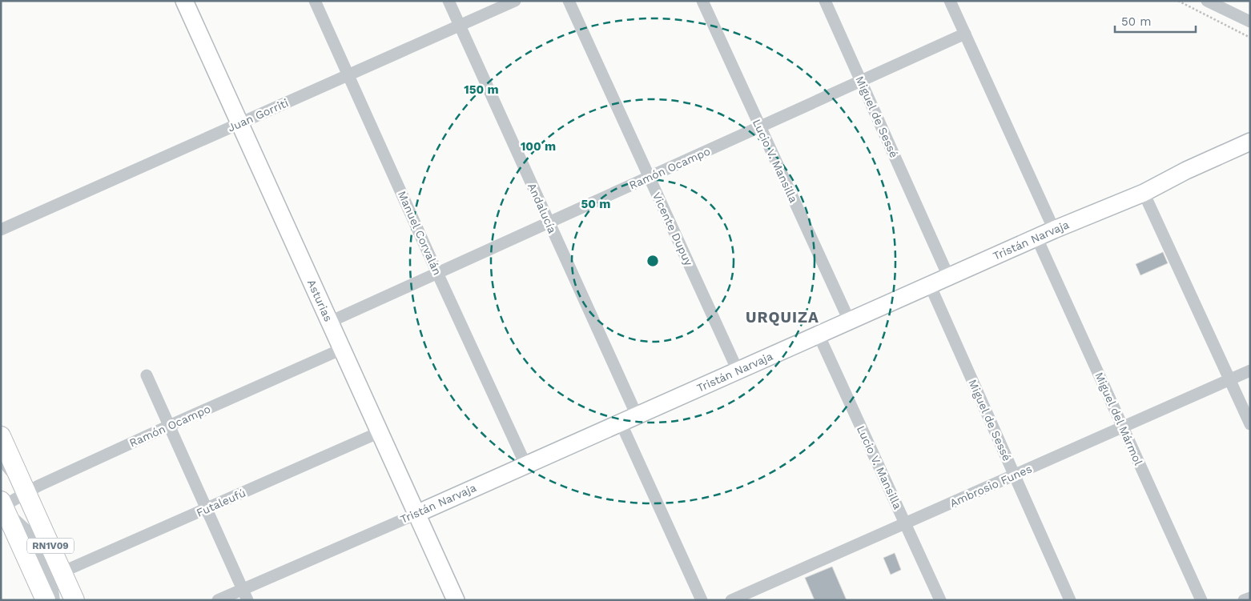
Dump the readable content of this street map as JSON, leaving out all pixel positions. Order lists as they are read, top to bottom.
{
  "streets": {
    "main road": ["RN1V09"],
    "street": [
      "Juan Gorriti",
      "Miguel de Sessé",
      "Lucio V. Mansilla",
      "Ramón Ocampo",
      "Andalucía",
      "Vicente Dupuy",
      "Manuel Corvalán",
      "Tristán Narvaja",
      "Asturias",
      "Miguel del Mármol",
      "Ambrosio Funes",
      "Futaleufú"
    ]
  },
  "crossings": [
    ["Juan Gorriti", "Andalucía"],
    ["Juan Gorriti", "Manuel Corvalán"],
    ["Juan Gorriti", "Asturias"],
    ["Miguel de Sessé", "Ramón Ocampo"],
    ["Miguel de Sessé", "Tristán Narvaja"],
    ["Miguel de Sessé", "Ambrosio Funes"],
    ["Lucio V. Mansilla", "Ramón Ocampo"],
    ["Lucio V. Mansilla", "Tristán Narvaja"],
    ["Lucio V. Mansilla", "Ambrosio Funes"],
    ["Ramón Ocampo", "Andalucía"],
    ["Ramón Ocampo", "Vicente Dupuy"],
    ["Ramón Ocampo", "Manuel Corvalán"],
    ["Ramón Ocampo", "Asturias"],
    ["Ramón Ocampo", "RN1V09"],
    ["Andalucía", "Tristán Narvaja"],
    ["Vicente Dupuy", "Tristán Narvaja"],
    ["Manuel Corvalán", "Tristán Narvaja"],
    ["Tristán Narvaja", "Asturias"],
    ["Tristán Narvaja", "Miguel del Mármol"],
    ["Asturias", "Futaleufú"],
    ["Miguel del Mármol", "Ambrosio Funes"],
    ["Futaleufú", "RN1V09"]
  ],
  "districts": ["URQUIZA"],
  "scale_bar": "50 m",
  "rings": ["150 m", "100 m", "50 m"]
}
